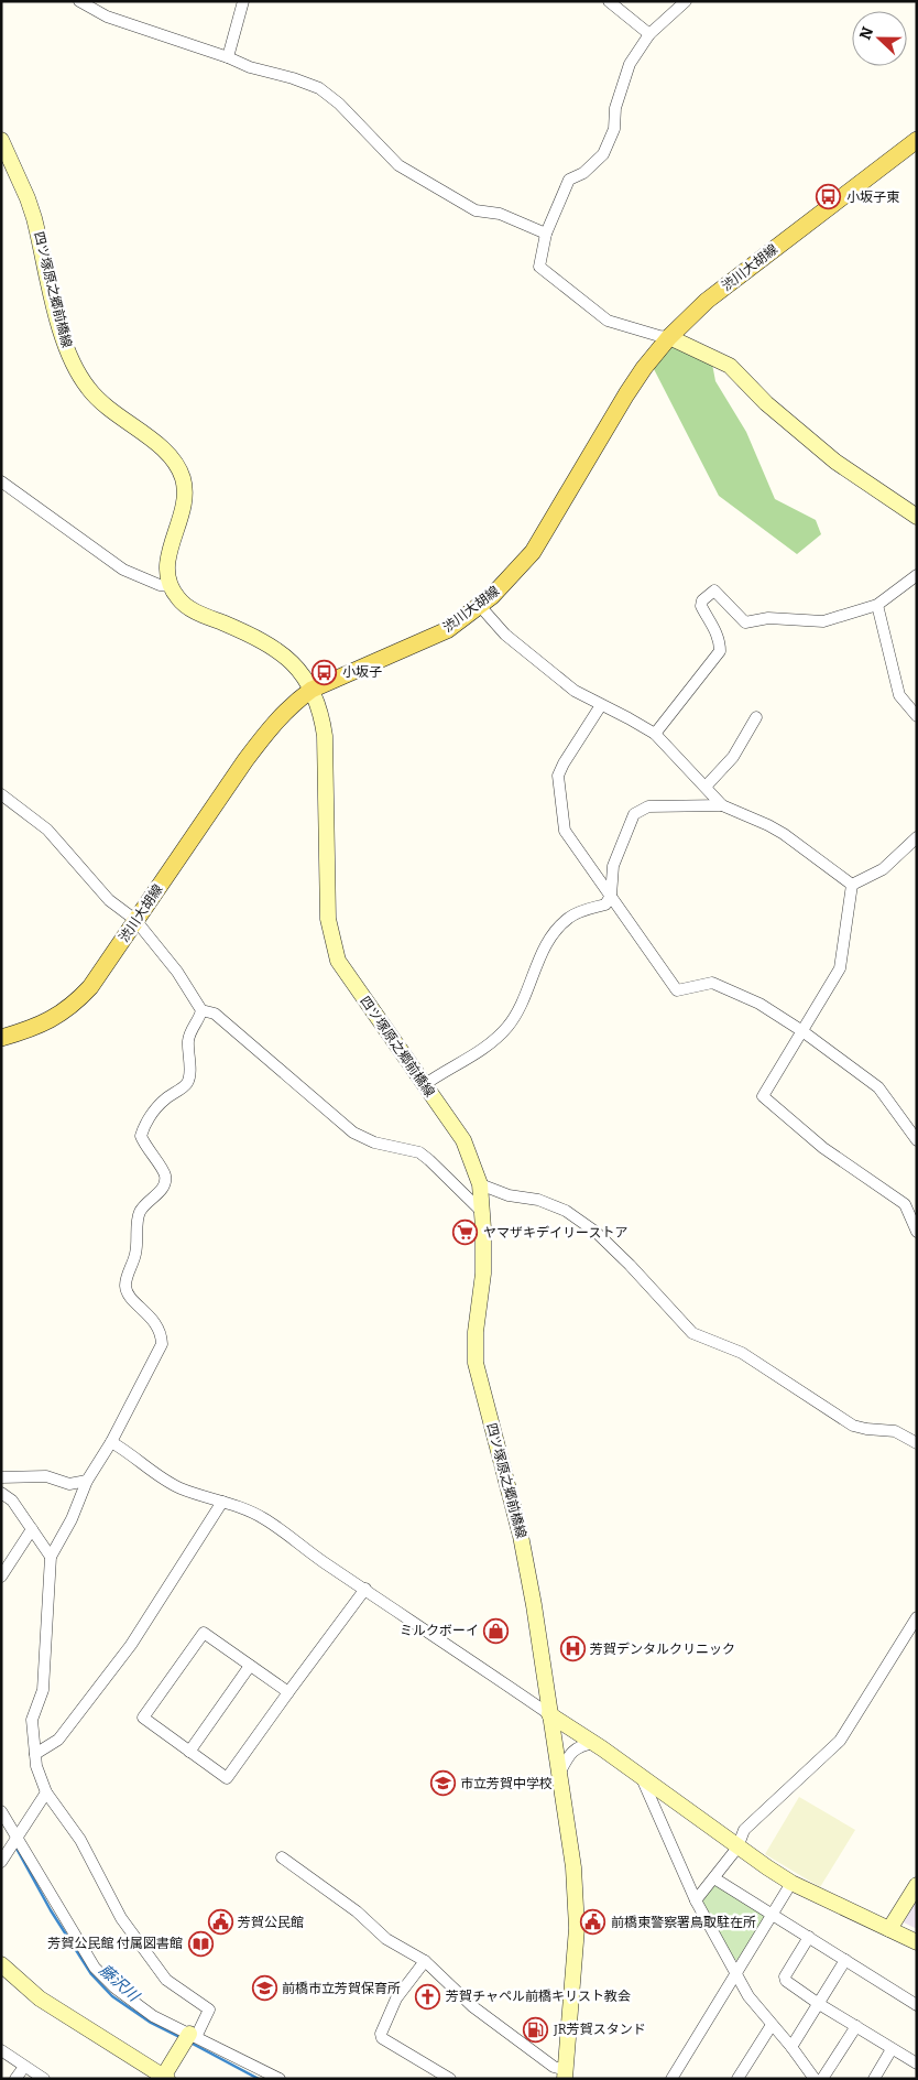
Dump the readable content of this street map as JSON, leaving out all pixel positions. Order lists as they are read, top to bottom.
{
  "streets": {
    "main road": ["渋川大胡線", "四ツ塚原之郷前橋線"]
  },
  "crossings": [
    ["渋川大胡線", "四ツ塚原之郷前橋線"]
  ],
  "water": ["藤沢川"],
  "places": {
    "bus stop": ["小坂子東", "小坂子"],
    "supermarket": ["ヤマザキデイリーストア"],
    "shop": ["ミルクボーイ"],
    "hospital": ["芳賀デンタルクリニック"],
    "school or university": ["市立芳賀中学校", "前橋市立芳賀保育所"],
    "public building": ["芳賀公民館", "前橋東警察署鳥取駐在所"],
    "library": ["芳賀公民館 付属図書館"],
    "church": ["芳賀チャペル前橋キリスト教会"],
    "fuel station": ["JR芳賀スタンド"]
  },
  "north": "left"
}
